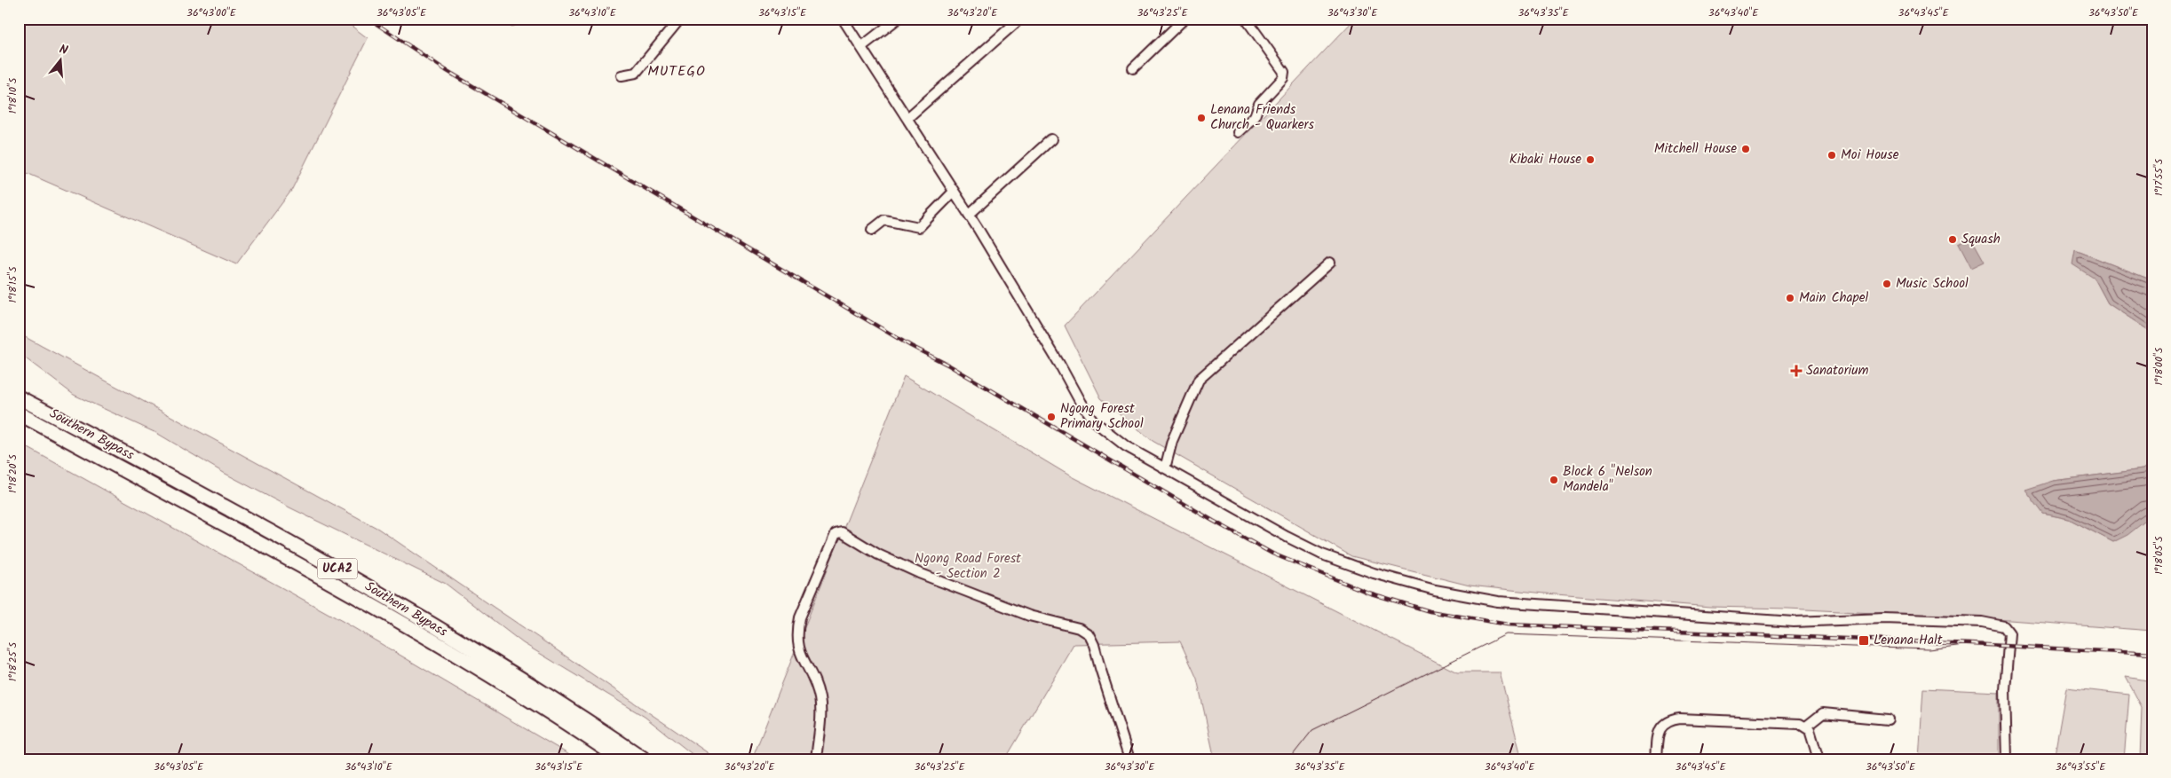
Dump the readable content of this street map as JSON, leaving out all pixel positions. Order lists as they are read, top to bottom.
{
  "streets": {
    "highway": ["Southern Bypass", "UCA2"]
  },
  "districts": ["MUTEGO"],
  "parks": ["Ngong Road Forest - Section 2"],
  "places": {
    "other": [
      "Lenana Friends Church - Quarkers",
      "Mitchell House",
      "Moi House",
      "Kibaki House",
      "Squash",
      "Music School",
      "Main Chapel",
      "Ngong Forest Primary School",
      "Block 6 \"Nelson Mandela\""
    ],
    "health": ["Sanatorium"],
    "transit": ["Lenana Halt"]
  },
  "north": "top",
  "coordinates": [
    "36°43'00\"E",
    "36°43'05\"E",
    "36°43'10\"E",
    "36°43'15\"E",
    "36°43'20\"E",
    "36°43'25\"E",
    "36°43'30\"E",
    "36°43'35\"E",
    "36°43'40\"E",
    "36°43'45\"E",
    "36°43'50\"E",
    "1°18'10\"S",
    "1°17'55\"S",
    "1°18'15\"S",
    "1°18'00\"S",
    "1°18'20\"S",
    "1°18'05\"S",
    "1°18'25\"S",
    "36°43'55\"E"
  ]
}
